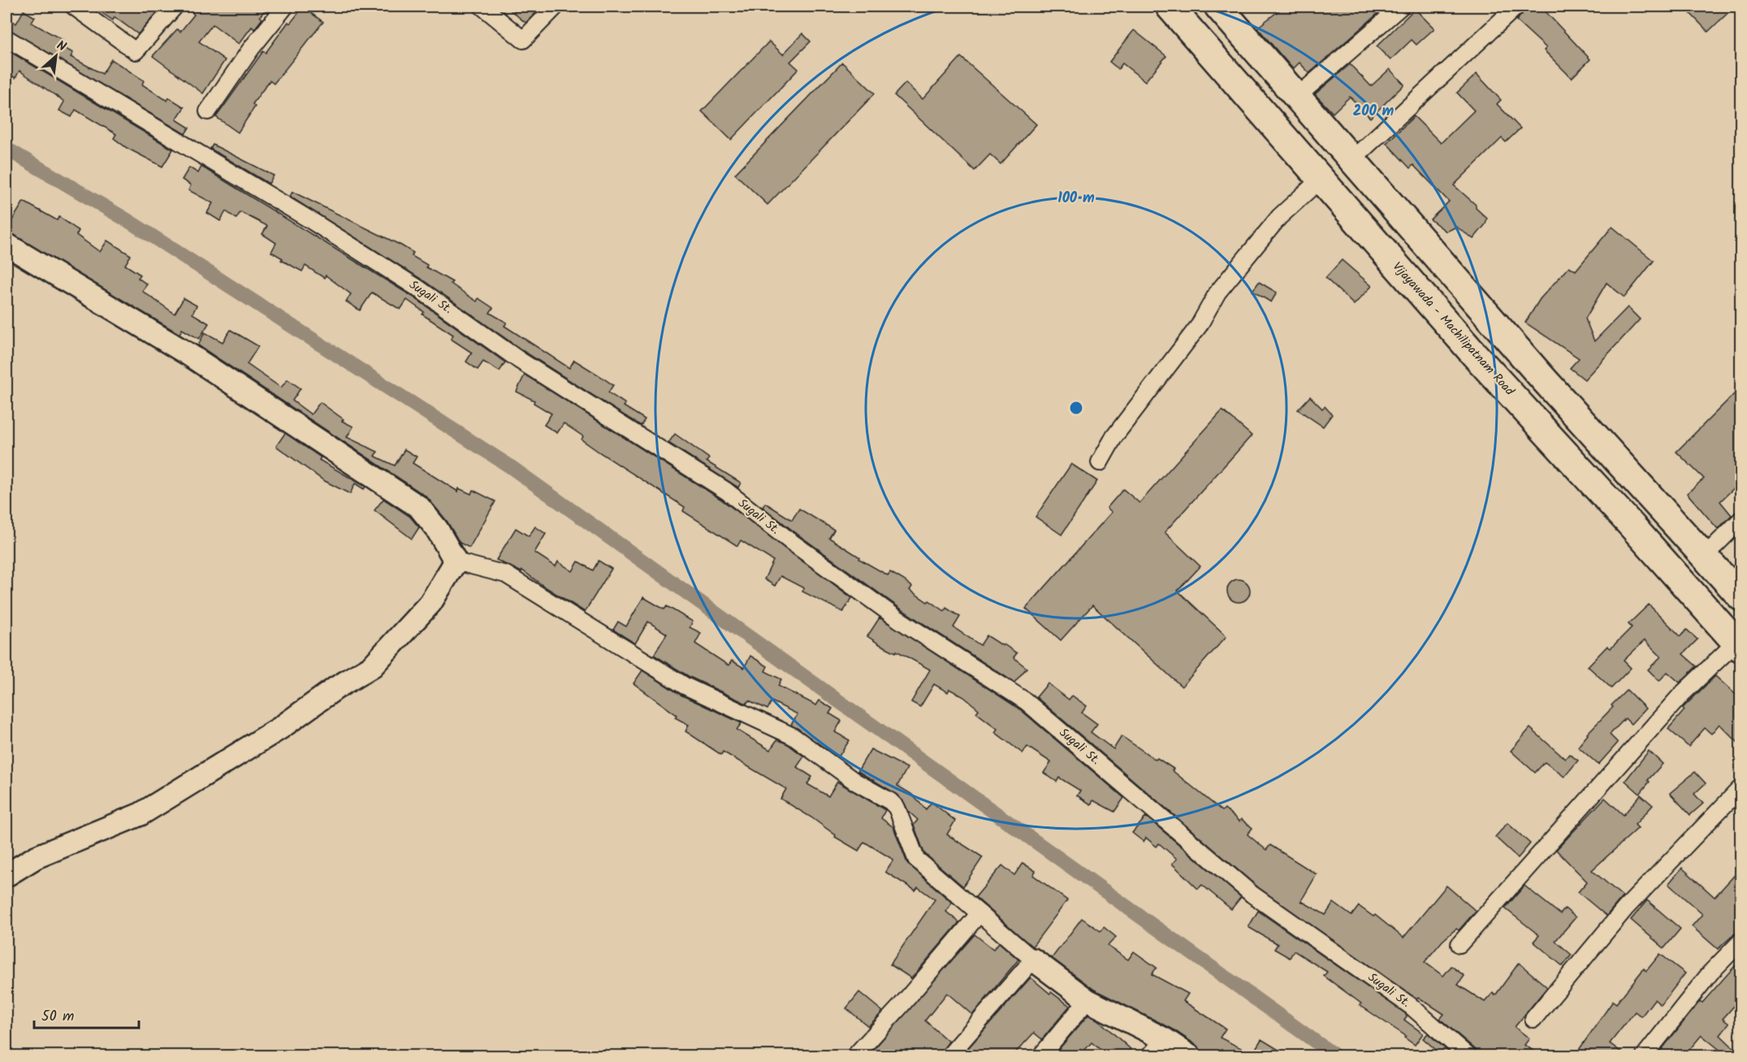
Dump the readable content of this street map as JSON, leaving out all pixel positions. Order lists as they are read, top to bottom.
{
  "streets": {
    "highway": ["Vijayawada - Machilipatnam Road"],
    "street": ["Sugali St."]
  },
  "scale_bar": "50 m",
  "north": "top right",
  "rings": ["200 m", "100 m"]
}
